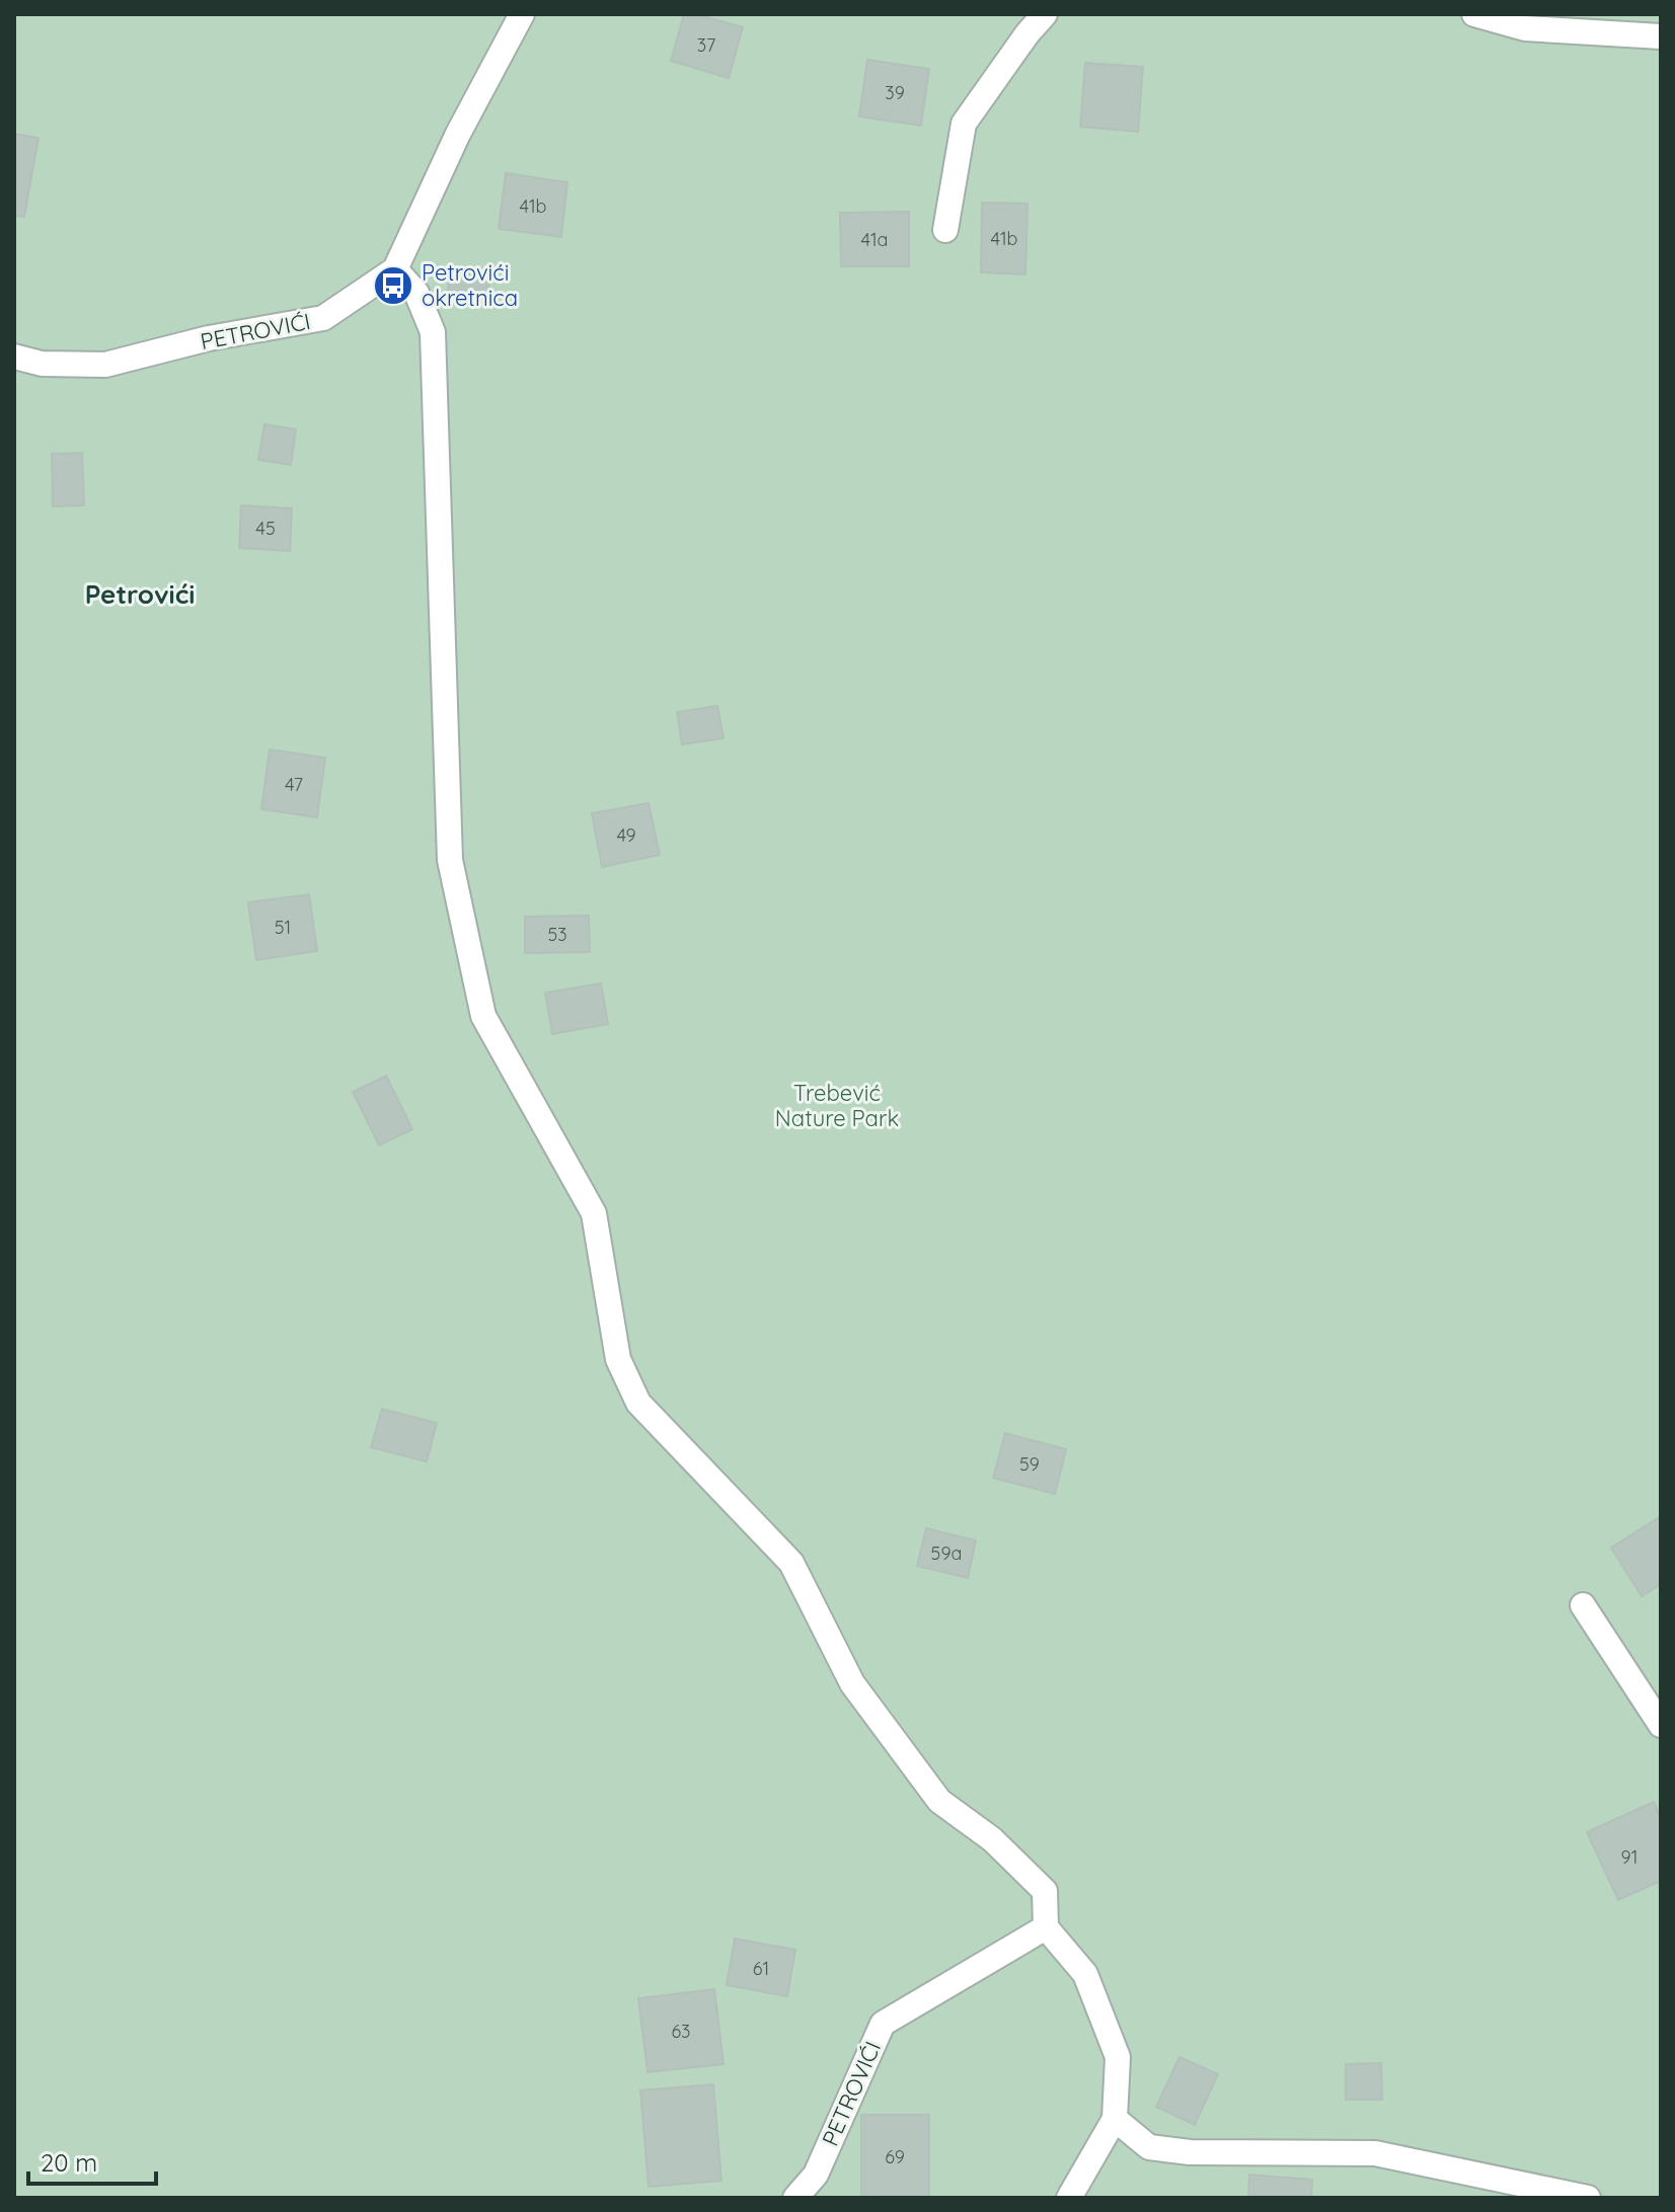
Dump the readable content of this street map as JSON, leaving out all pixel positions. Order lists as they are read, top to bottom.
{
  "streets": {
    "street": ["PETROVIĆI"]
  },
  "districts": ["Petrovići"],
  "parks": ["Trebević Nature Park"],
  "places": {
    "bus stop": ["Petrovići okretnica"]
  },
  "house_numbers": [
    "37",
    "39",
    "41b",
    "41b",
    "41a",
    "45",
    "47",
    "49",
    "51",
    "53",
    "59",
    "59a",
    "91",
    "61",
    "63",
    "69"
  ],
  "scale_bar": "20 m"
}
